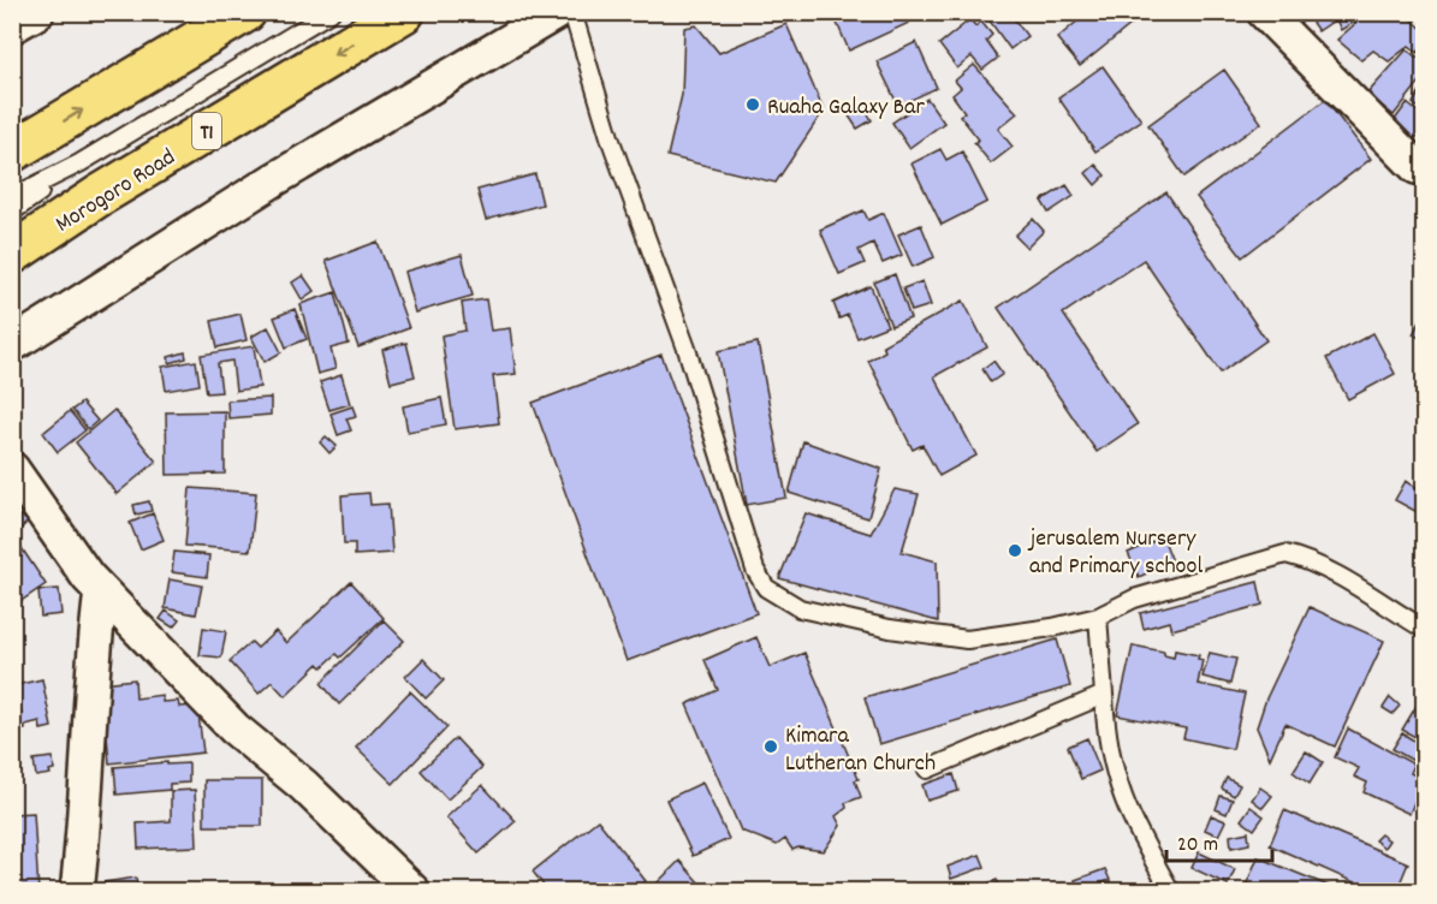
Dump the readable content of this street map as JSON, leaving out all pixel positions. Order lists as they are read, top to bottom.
{
  "streets": {
    "highway": ["T1", "Morogoro Road"]
  },
  "places": ["Ruaha Galaxy Bar", "jerusalem Nursery and Primary school", "Kimara Lutheran Church"],
  "scale_bar": "20 m"
}
